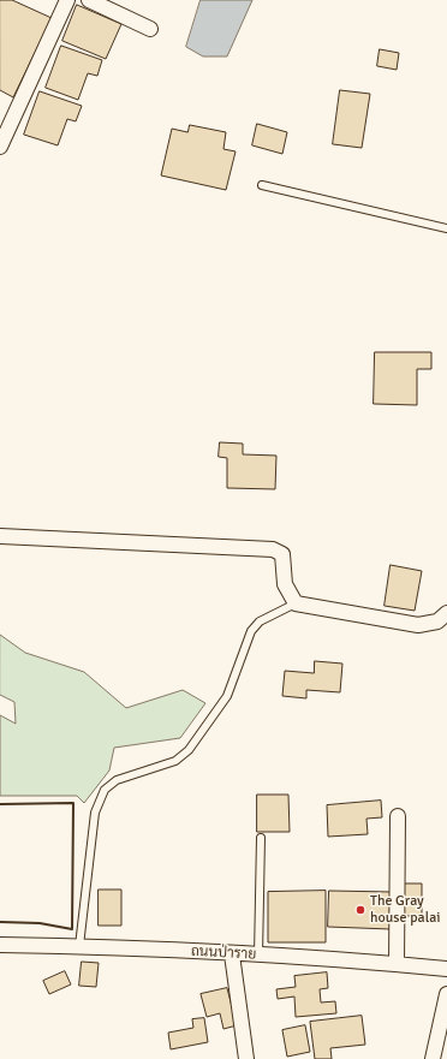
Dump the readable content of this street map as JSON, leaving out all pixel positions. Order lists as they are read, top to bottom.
{
  "streets": {
    "street": ["ถนนป่าราย"]
  },
  "places": ["The Gray house palai"]
}
